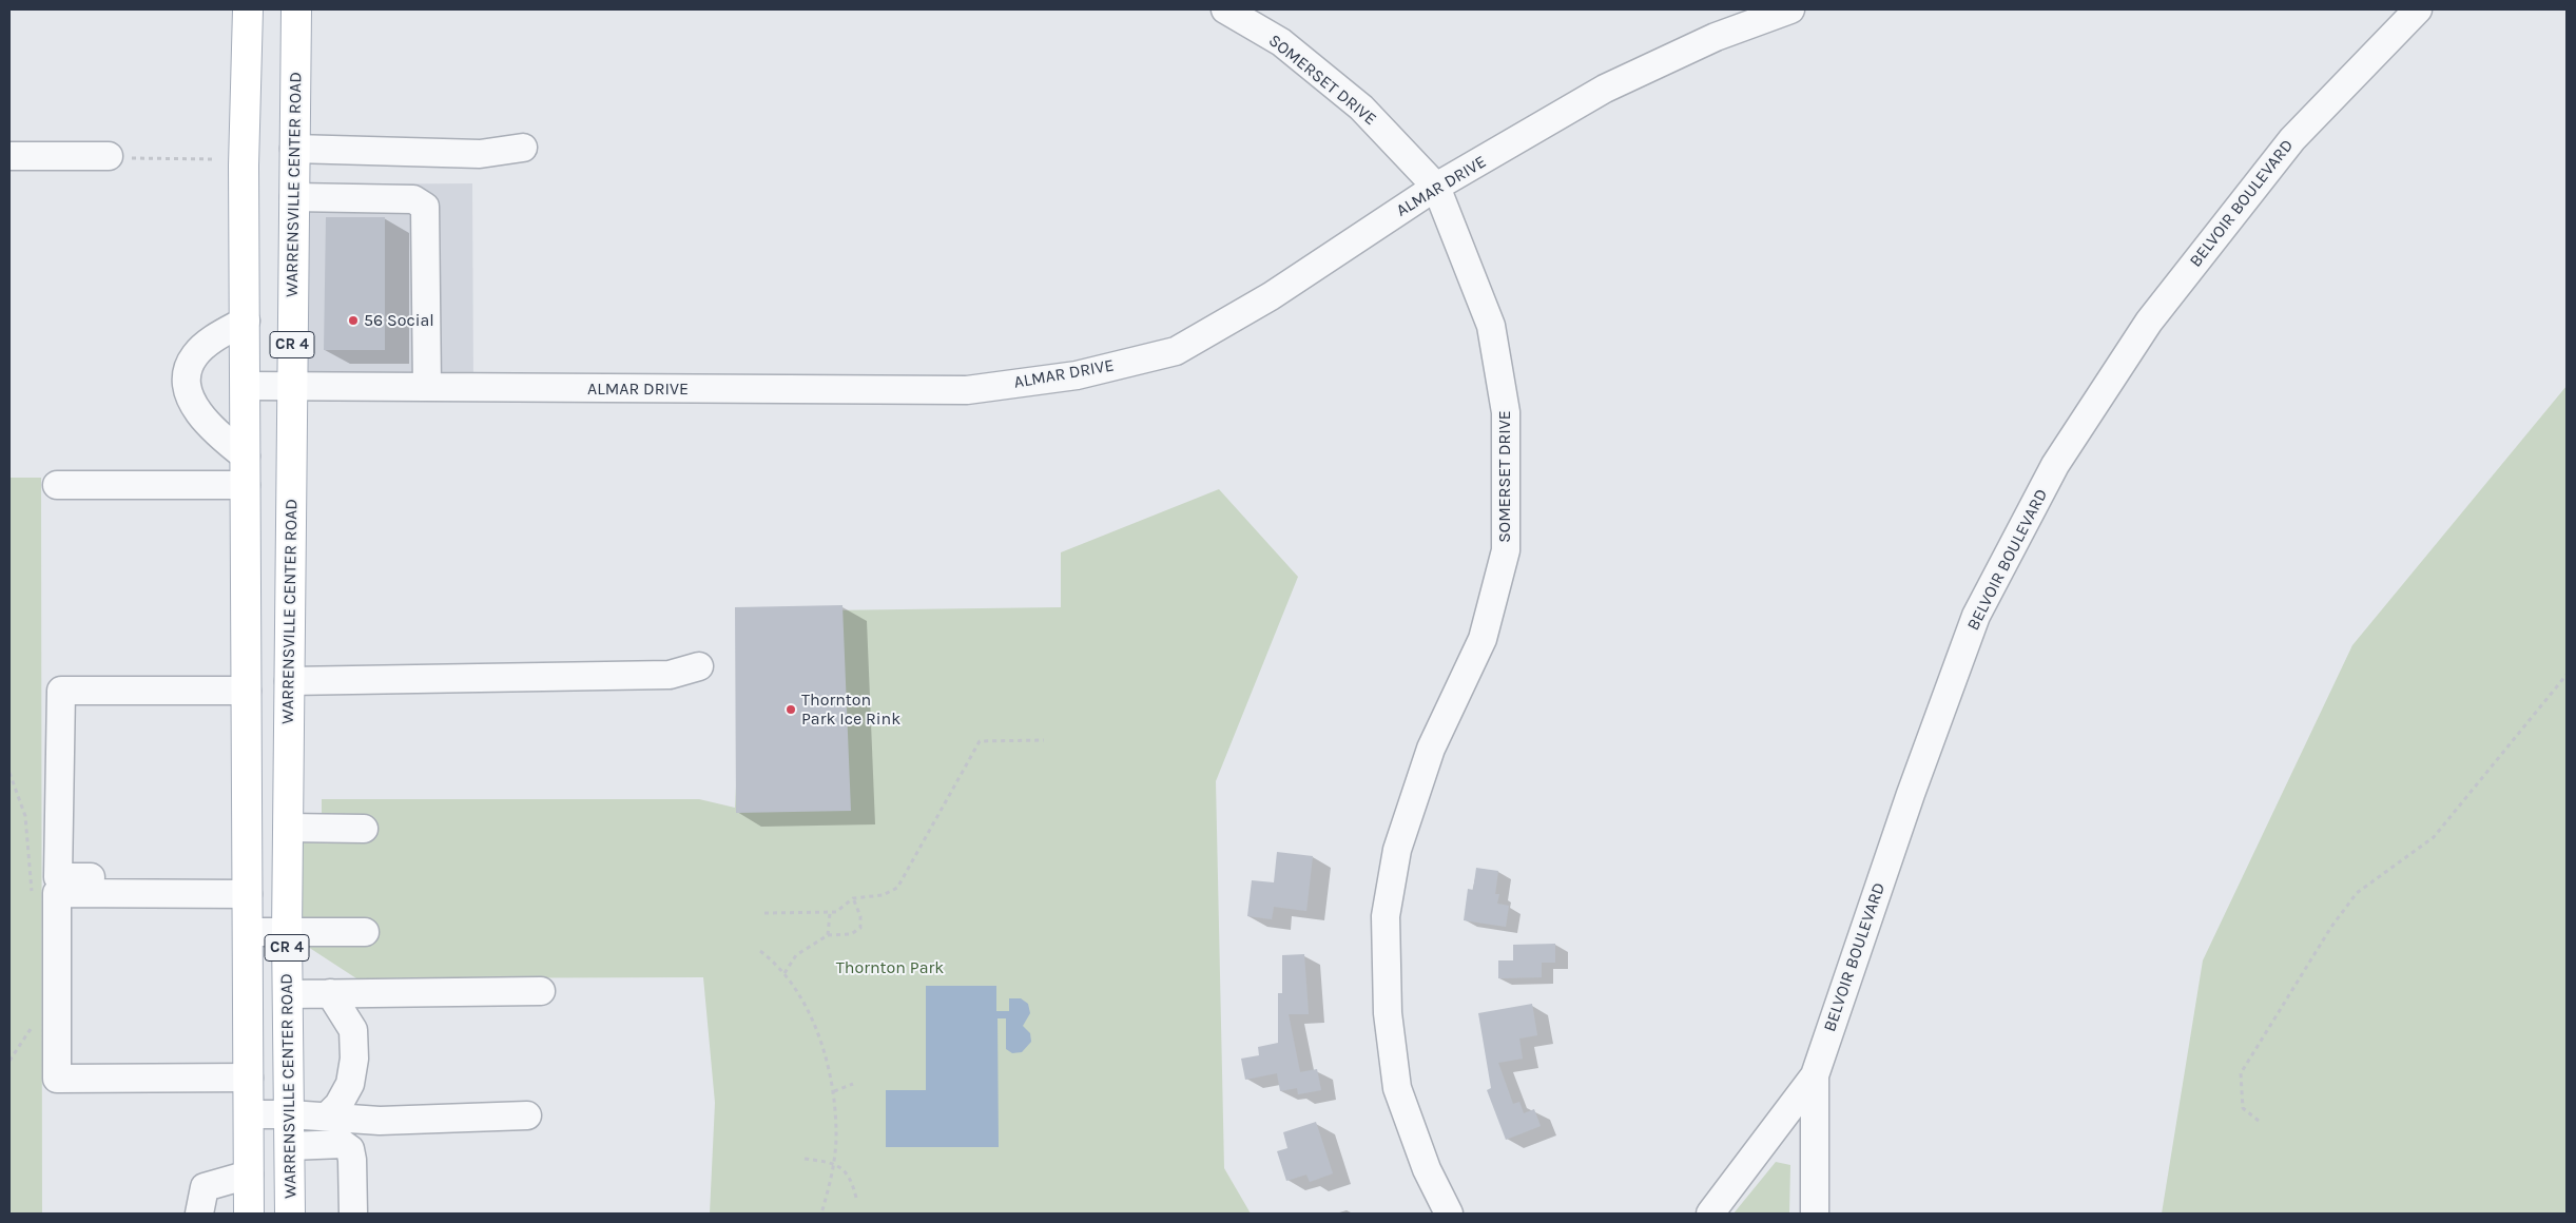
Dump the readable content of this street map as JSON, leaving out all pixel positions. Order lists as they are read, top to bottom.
{
  "streets": {
    "main road": ["WARRENSVILLE CENTER ROAD", "CR 4"],
    "street": ["SOMERSET DRIVE", "ALMAR DRIVE", "BELVOIR BOULEVARD"]
  },
  "crossings": [
    ["SOMERSET DRIVE", "ALMAR DRIVE"],
    ["WARRENSVILLE CENTER ROAD", "ALMAR DRIVE"]
  ],
  "parks": ["Thornton Park"],
  "places": ["56 Social", "Thornton Park Ice Rink"]
}
